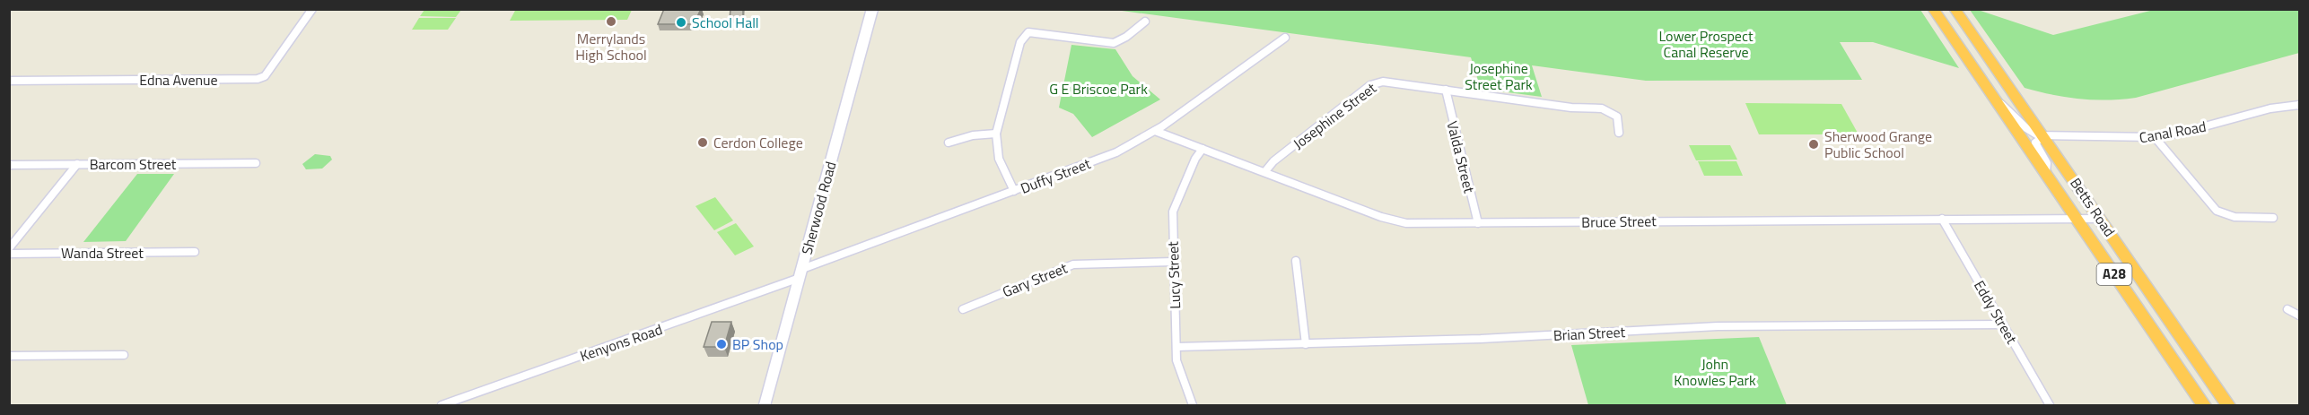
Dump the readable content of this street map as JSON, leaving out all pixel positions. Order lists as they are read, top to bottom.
{
  "streets": {
    "highway": ["Betts Road", "A28"],
    "main road": ["Sherwood Road"],
    "street": [
      "Edna Avenue",
      "Josephine Street",
      "Canal Road",
      "Valda Street",
      "Barcom Street",
      "Duffy Street",
      "Bruce Street",
      "Wanda Street",
      "Lucy Street",
      "Gary Street",
      "Eddy Street",
      "Brian Street",
      "Kenyons Road"
    ]
  },
  "crossings": [
    ["Josephine Street", "Valda Street"],
    ["Josephine Street", "Bruce Street"],
    ["Canal Road", "Betts Road"],
    ["Valda Street", "Bruce Street"],
    ["Duffy Street", "Sherwood Road"],
    ["Duffy Street", "Bruce Street"],
    ["Duffy Street", "Kenyons Road"],
    ["Betts Road", "Bruce Street"],
    ["Sherwood Road", "Kenyons Road"],
    ["Bruce Street", "Lucy Street"],
    ["Bruce Street", "Eddy Street"],
    ["Lucy Street", "Gary Street"],
    ["Lucy Street", "Brian Street"],
    ["Eddy Street", "Brian Street"]
  ],
  "parks": [
    "Lower Prospect Canal Reserve",
    "Josephine Street Park",
    "G E Briscoe Park",
    "John Knowles Park"
  ],
  "places": [
    "Merrylands High School",
    "School Hall",
    "Cerdon College",
    "Sherwood Grange Public School",
    "BP Shop"
  ]
}
